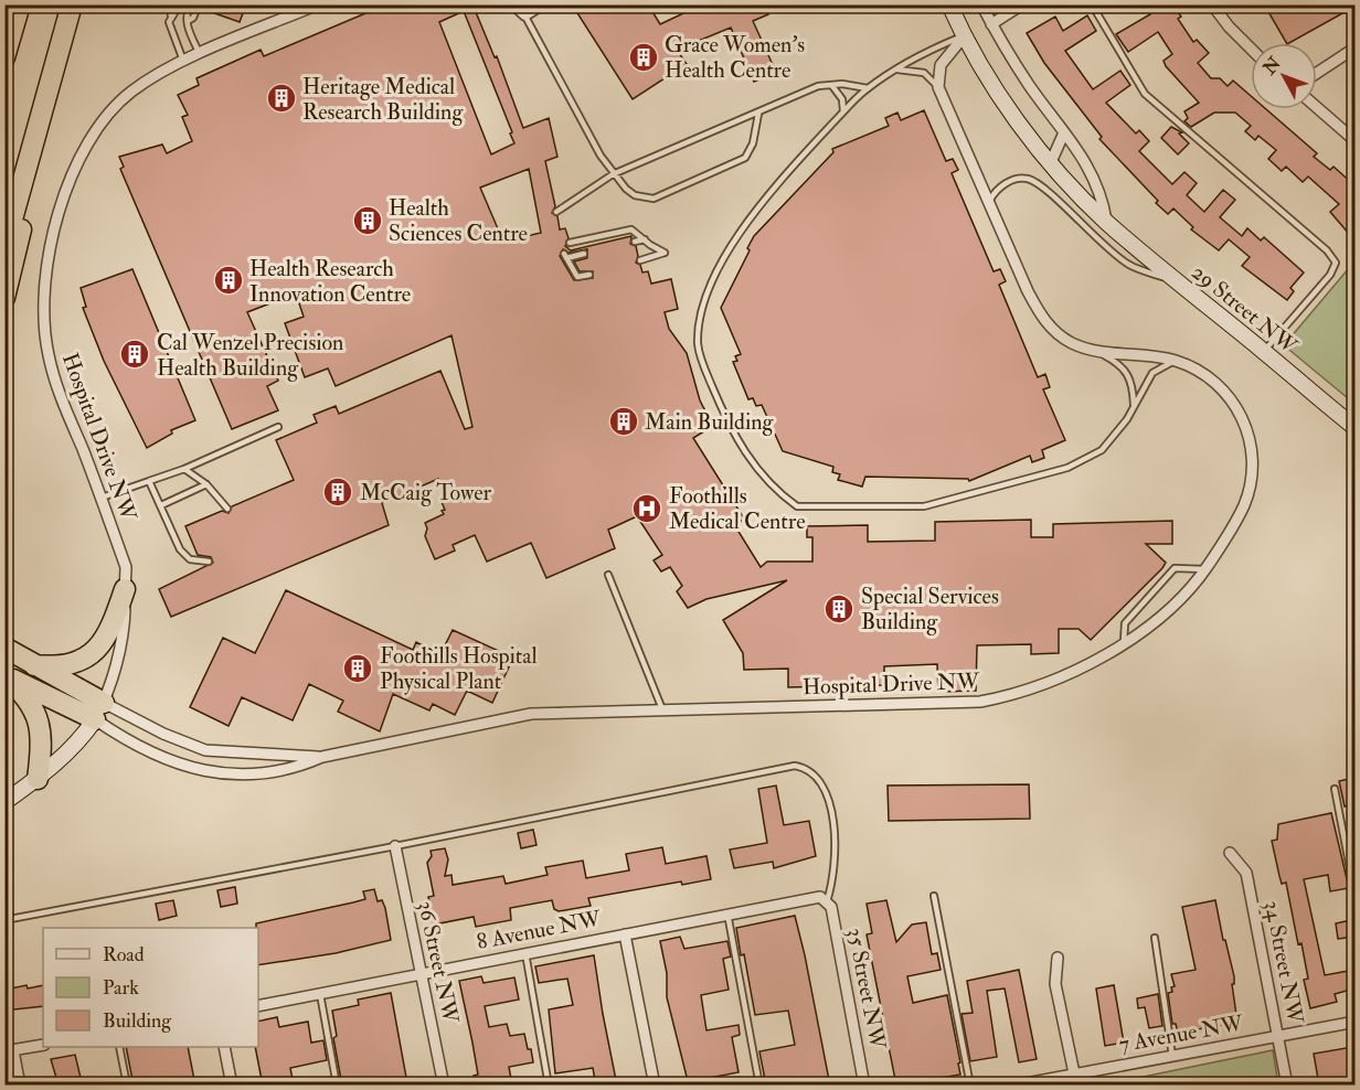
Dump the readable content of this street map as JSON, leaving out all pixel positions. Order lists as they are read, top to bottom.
{
  "streets": {
    "street": [
      "29 Street NW",
      "Hospital Drive NW",
      "8 Avenue NW",
      "36 Street NW",
      "34 Street NW",
      "35 Street NW",
      "7 Avenue NW"
    ]
  },
  "crossings": [
    ["8 Avenue NW", "36 Street NW"],
    ["8 Avenue NW", "35 Street NW"],
    ["34 Street NW", "7 Avenue NW"]
  ],
  "places": {
    "building": [
      "Grace Women's Health Centre",
      "Heritage Medical Research Building",
      "Health Sciences Centre",
      "Health Research Innovation Centre",
      "Cal Wenzel Precision Health Building",
      "Main Building",
      "McCaig Tower",
      "Special Services Building",
      "Foothills Hospital Physical Plant"
    ],
    "hospital": ["Foothills Medical Centre"]
  },
  "legend": ["Road", "Park", "Building"],
  "north": "top left"
}
